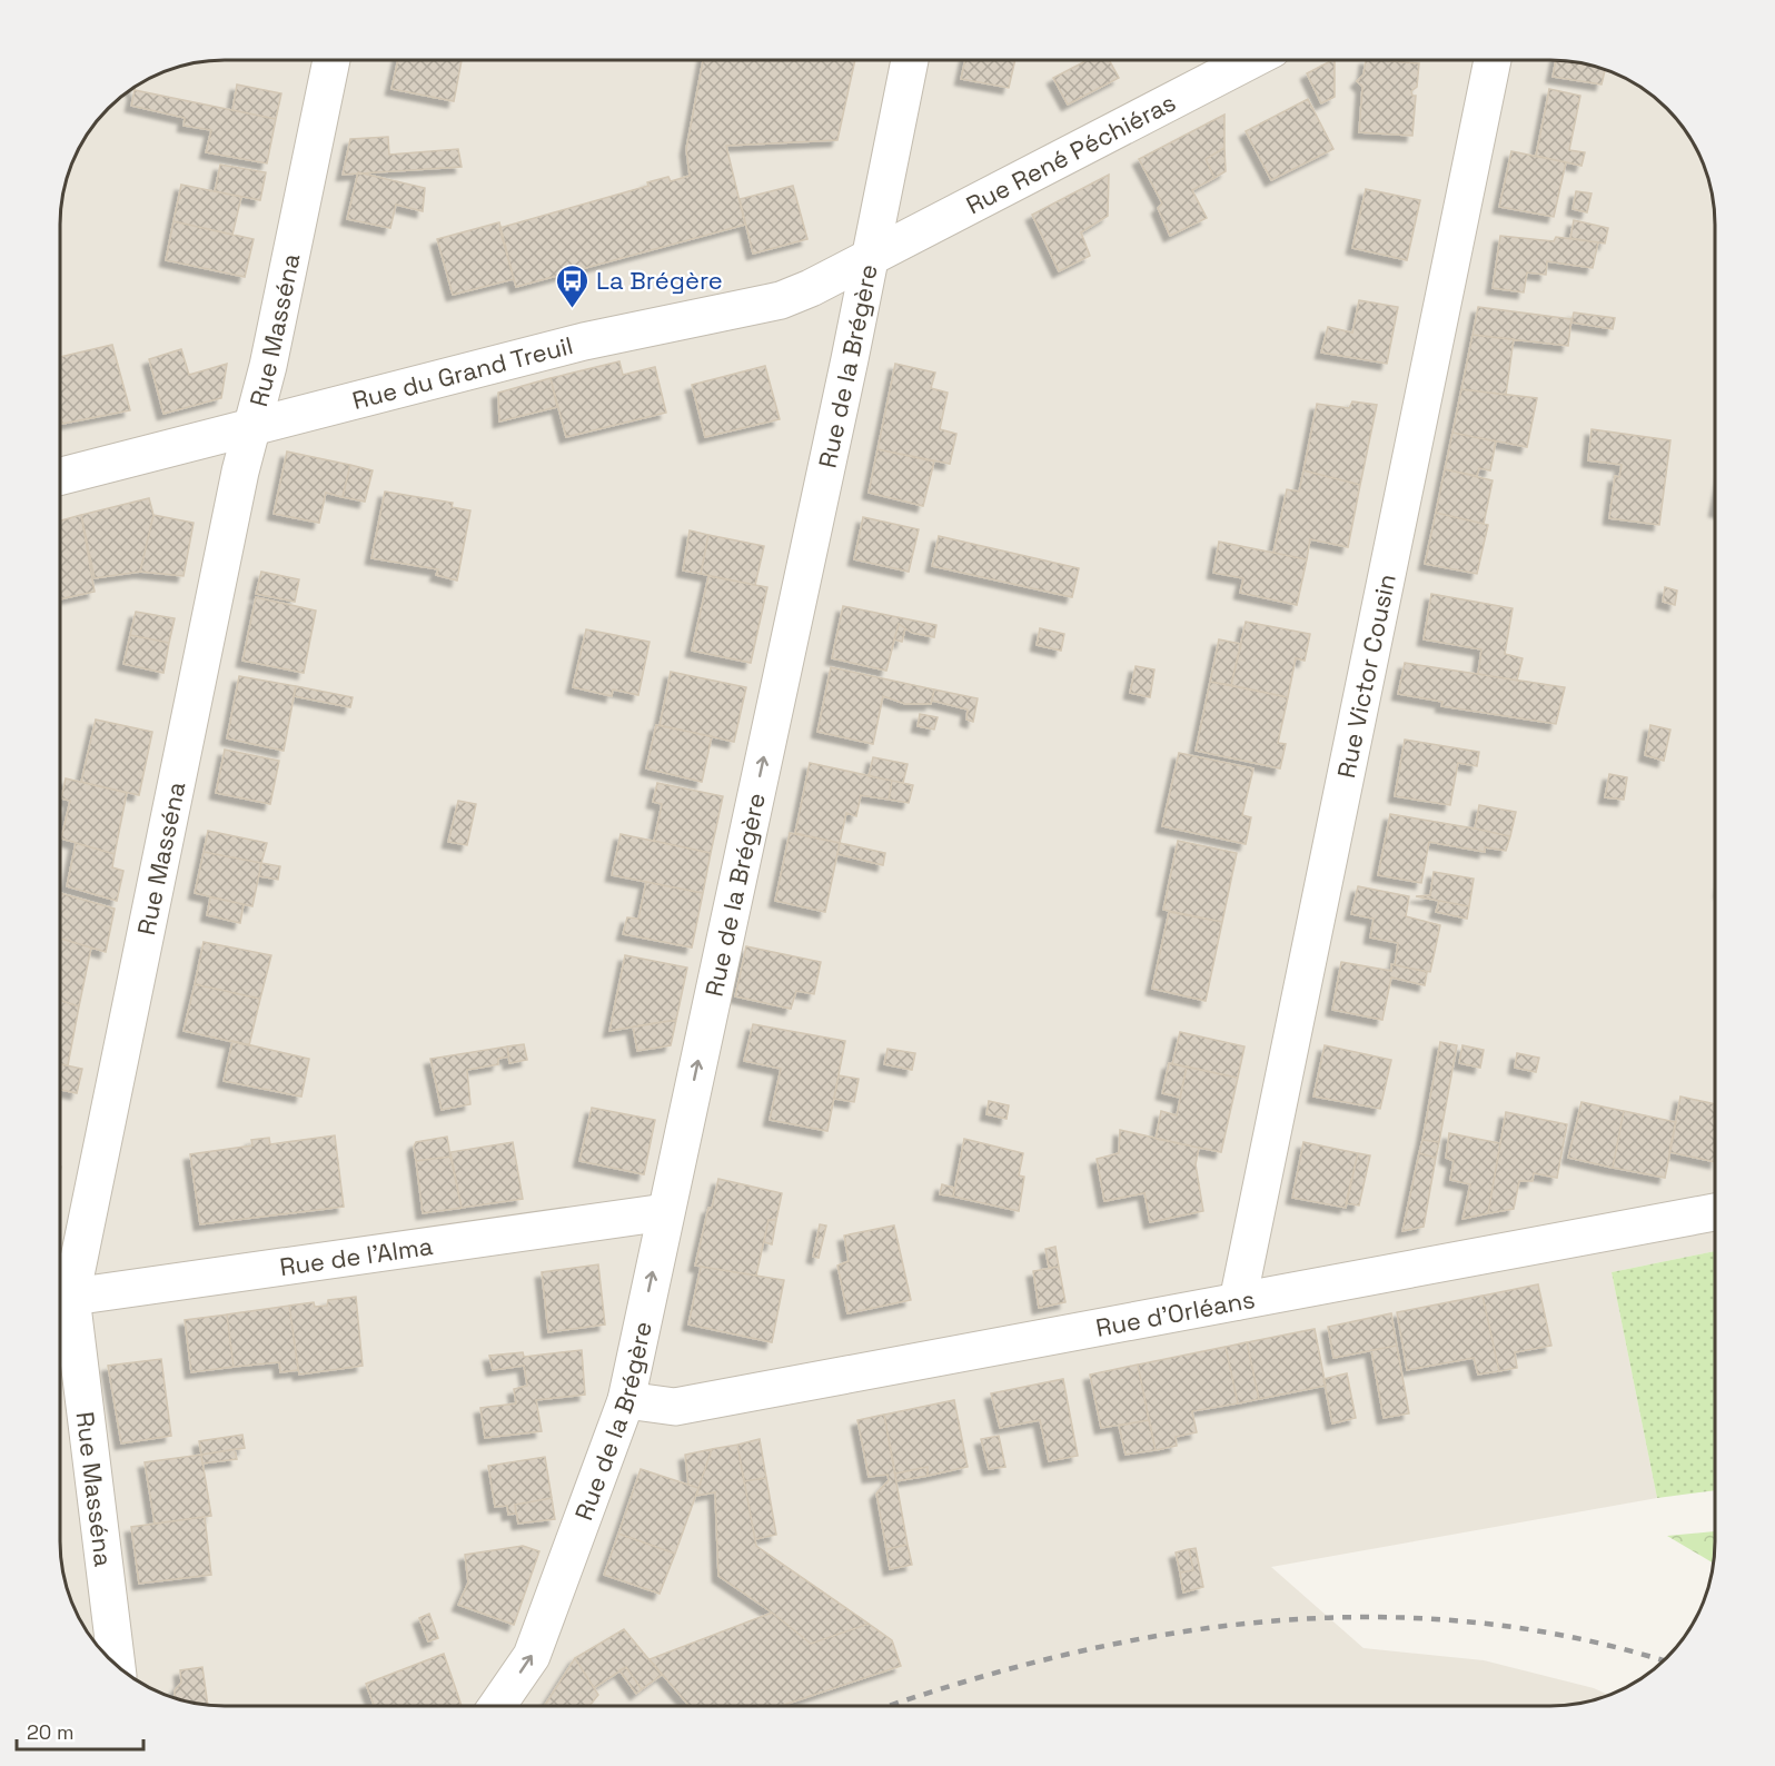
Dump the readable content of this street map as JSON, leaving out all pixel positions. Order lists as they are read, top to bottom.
{
  "streets": {
    "street": [
      "Rue René Péchiéras",
      "Rue Masséna",
      "Rue de la Brégère",
      "Rue du Grand Treuil",
      "Rue Victor Cousin",
      "Rue de l'Alma",
      "Rue d'Orléans"
    ]
  },
  "crossings": [
    ["Rue René Péchiéras", "Rue de la Brégère"],
    ["Rue René Péchiéras", "Rue du Grand Treuil"],
    ["Rue Masséna", "Rue du Grand Treuil"],
    ["Rue Masséna", "Rue de l'Alma"],
    ["Rue de la Brégère", "Rue du Grand Treuil"],
    ["Rue de la Brégère", "Rue de l'Alma"],
    ["Rue de la Brégère", "Rue d'Orléans"],
    ["Rue Victor Cousin", "Rue d'Orléans"]
  ],
  "one_way": ["Rue de la Brégère"],
  "places": {
    "bus stop": ["La Brégère"]
  },
  "scale_bar": "20 m"
}
